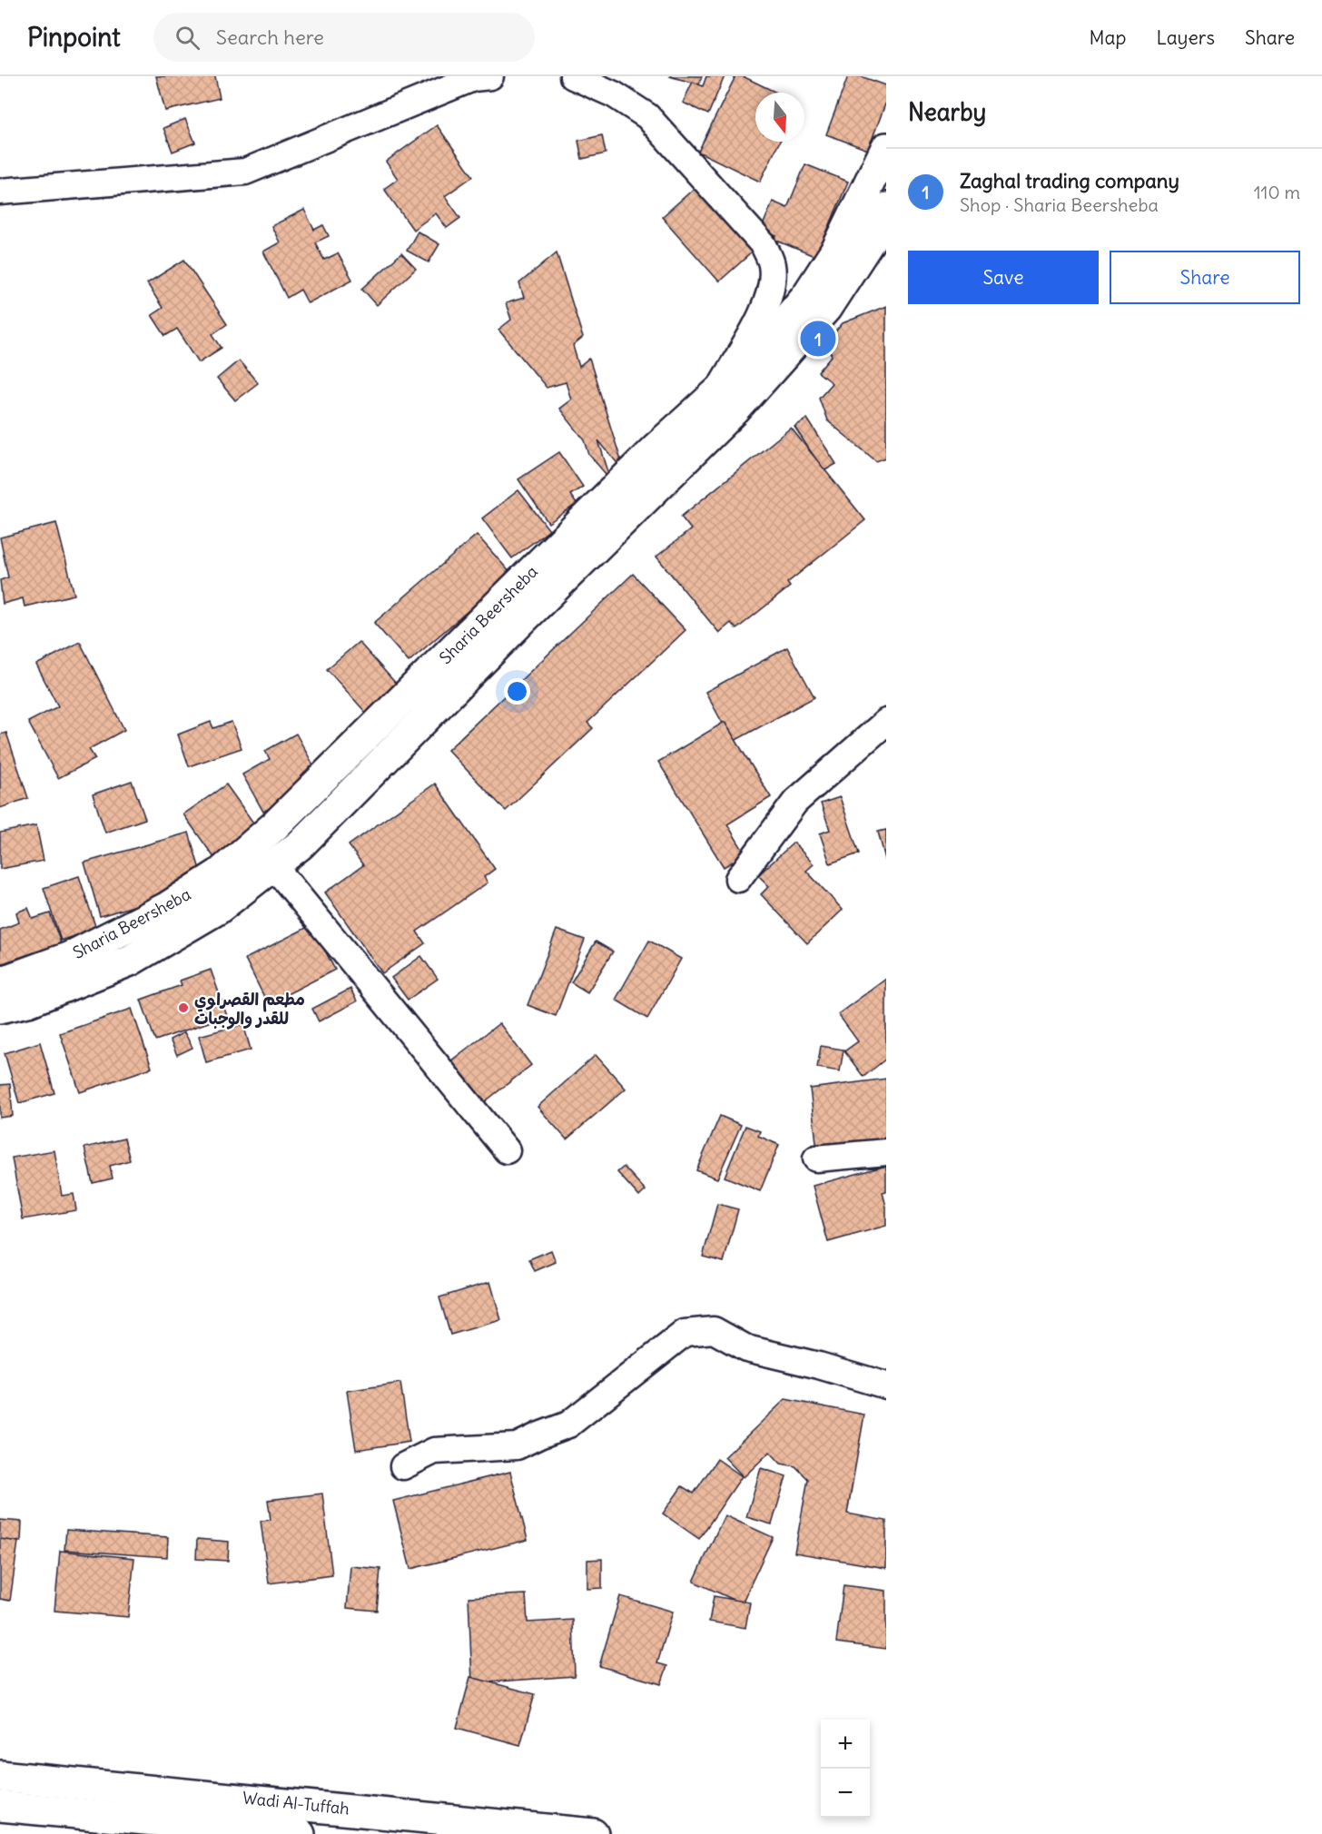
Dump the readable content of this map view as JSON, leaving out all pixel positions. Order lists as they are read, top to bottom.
{
  "streets": {
    "street": ["Sharia Beersheba", "Wadi Al-Tuffah"]
  },
  "places": ["مطعم القصراوي للقدر والوجبات"],
  "north": "bottom",
  "page": {
    "header": "Pinpoint",
    "search": "Search here",
    "nav": ["Map", "Layers", "Share"],
    "heading": "Nearby",
    "list": [
      {
        "mark": "1",
        "name": "Zaghal trading company",
        "note": "Shop · Sharia Beersheba",
        "value": "110 m"
      }
    ],
    "buttons": ["Save", "Share"],
    "pins": "1",
    "map_buttons": ["+", "−"]
  }
}
